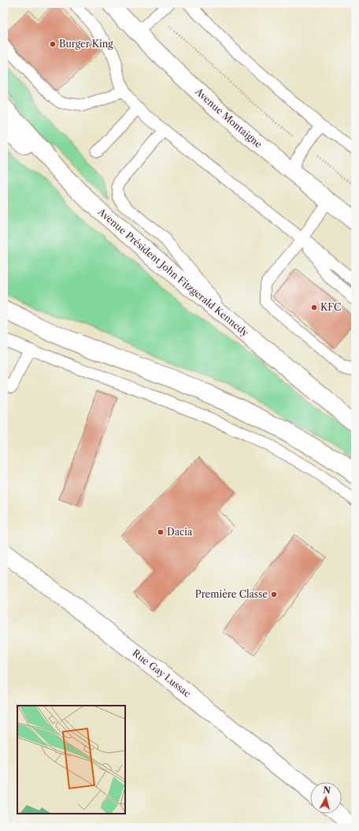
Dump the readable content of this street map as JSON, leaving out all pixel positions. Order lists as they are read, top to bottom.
{
  "streets": {
    "main road": ["Avenue Montaigne", "Avenue Président John Fitzgerald Kennedy", "Rue Gay Lussac"]
  },
  "places": [
    "Burger King",
    "KFC",
    "Dacia",
    "Première Classe"
  ],
  "north": "top"
}
